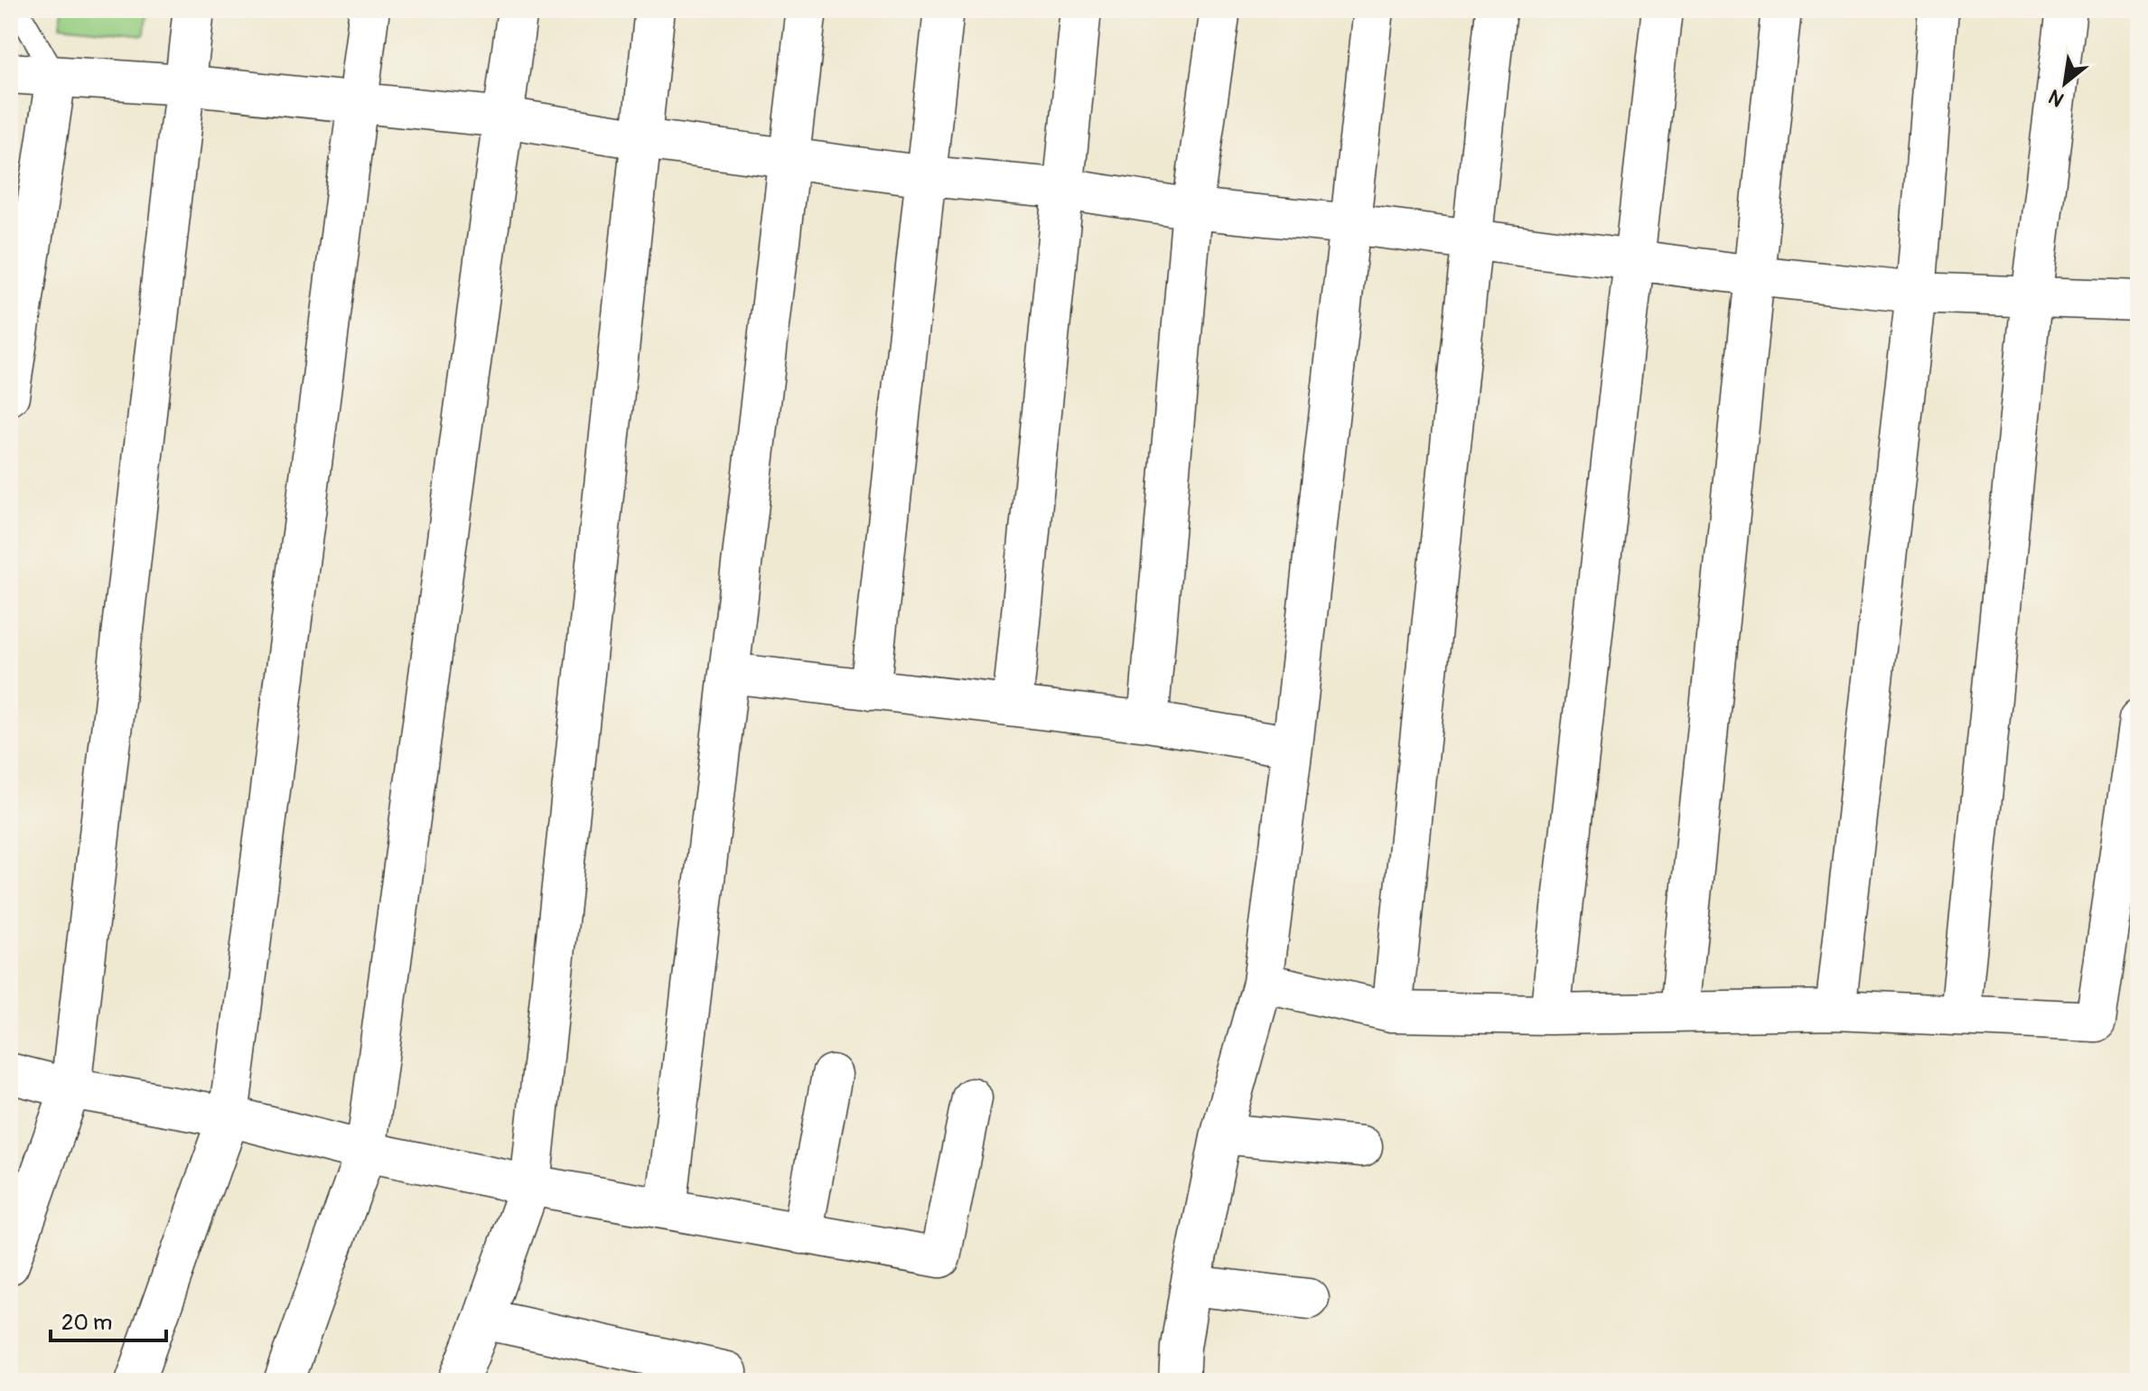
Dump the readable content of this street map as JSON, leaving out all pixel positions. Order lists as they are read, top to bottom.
{
  "scale_bar": "20 m",
  "north": "bottom left"
}
